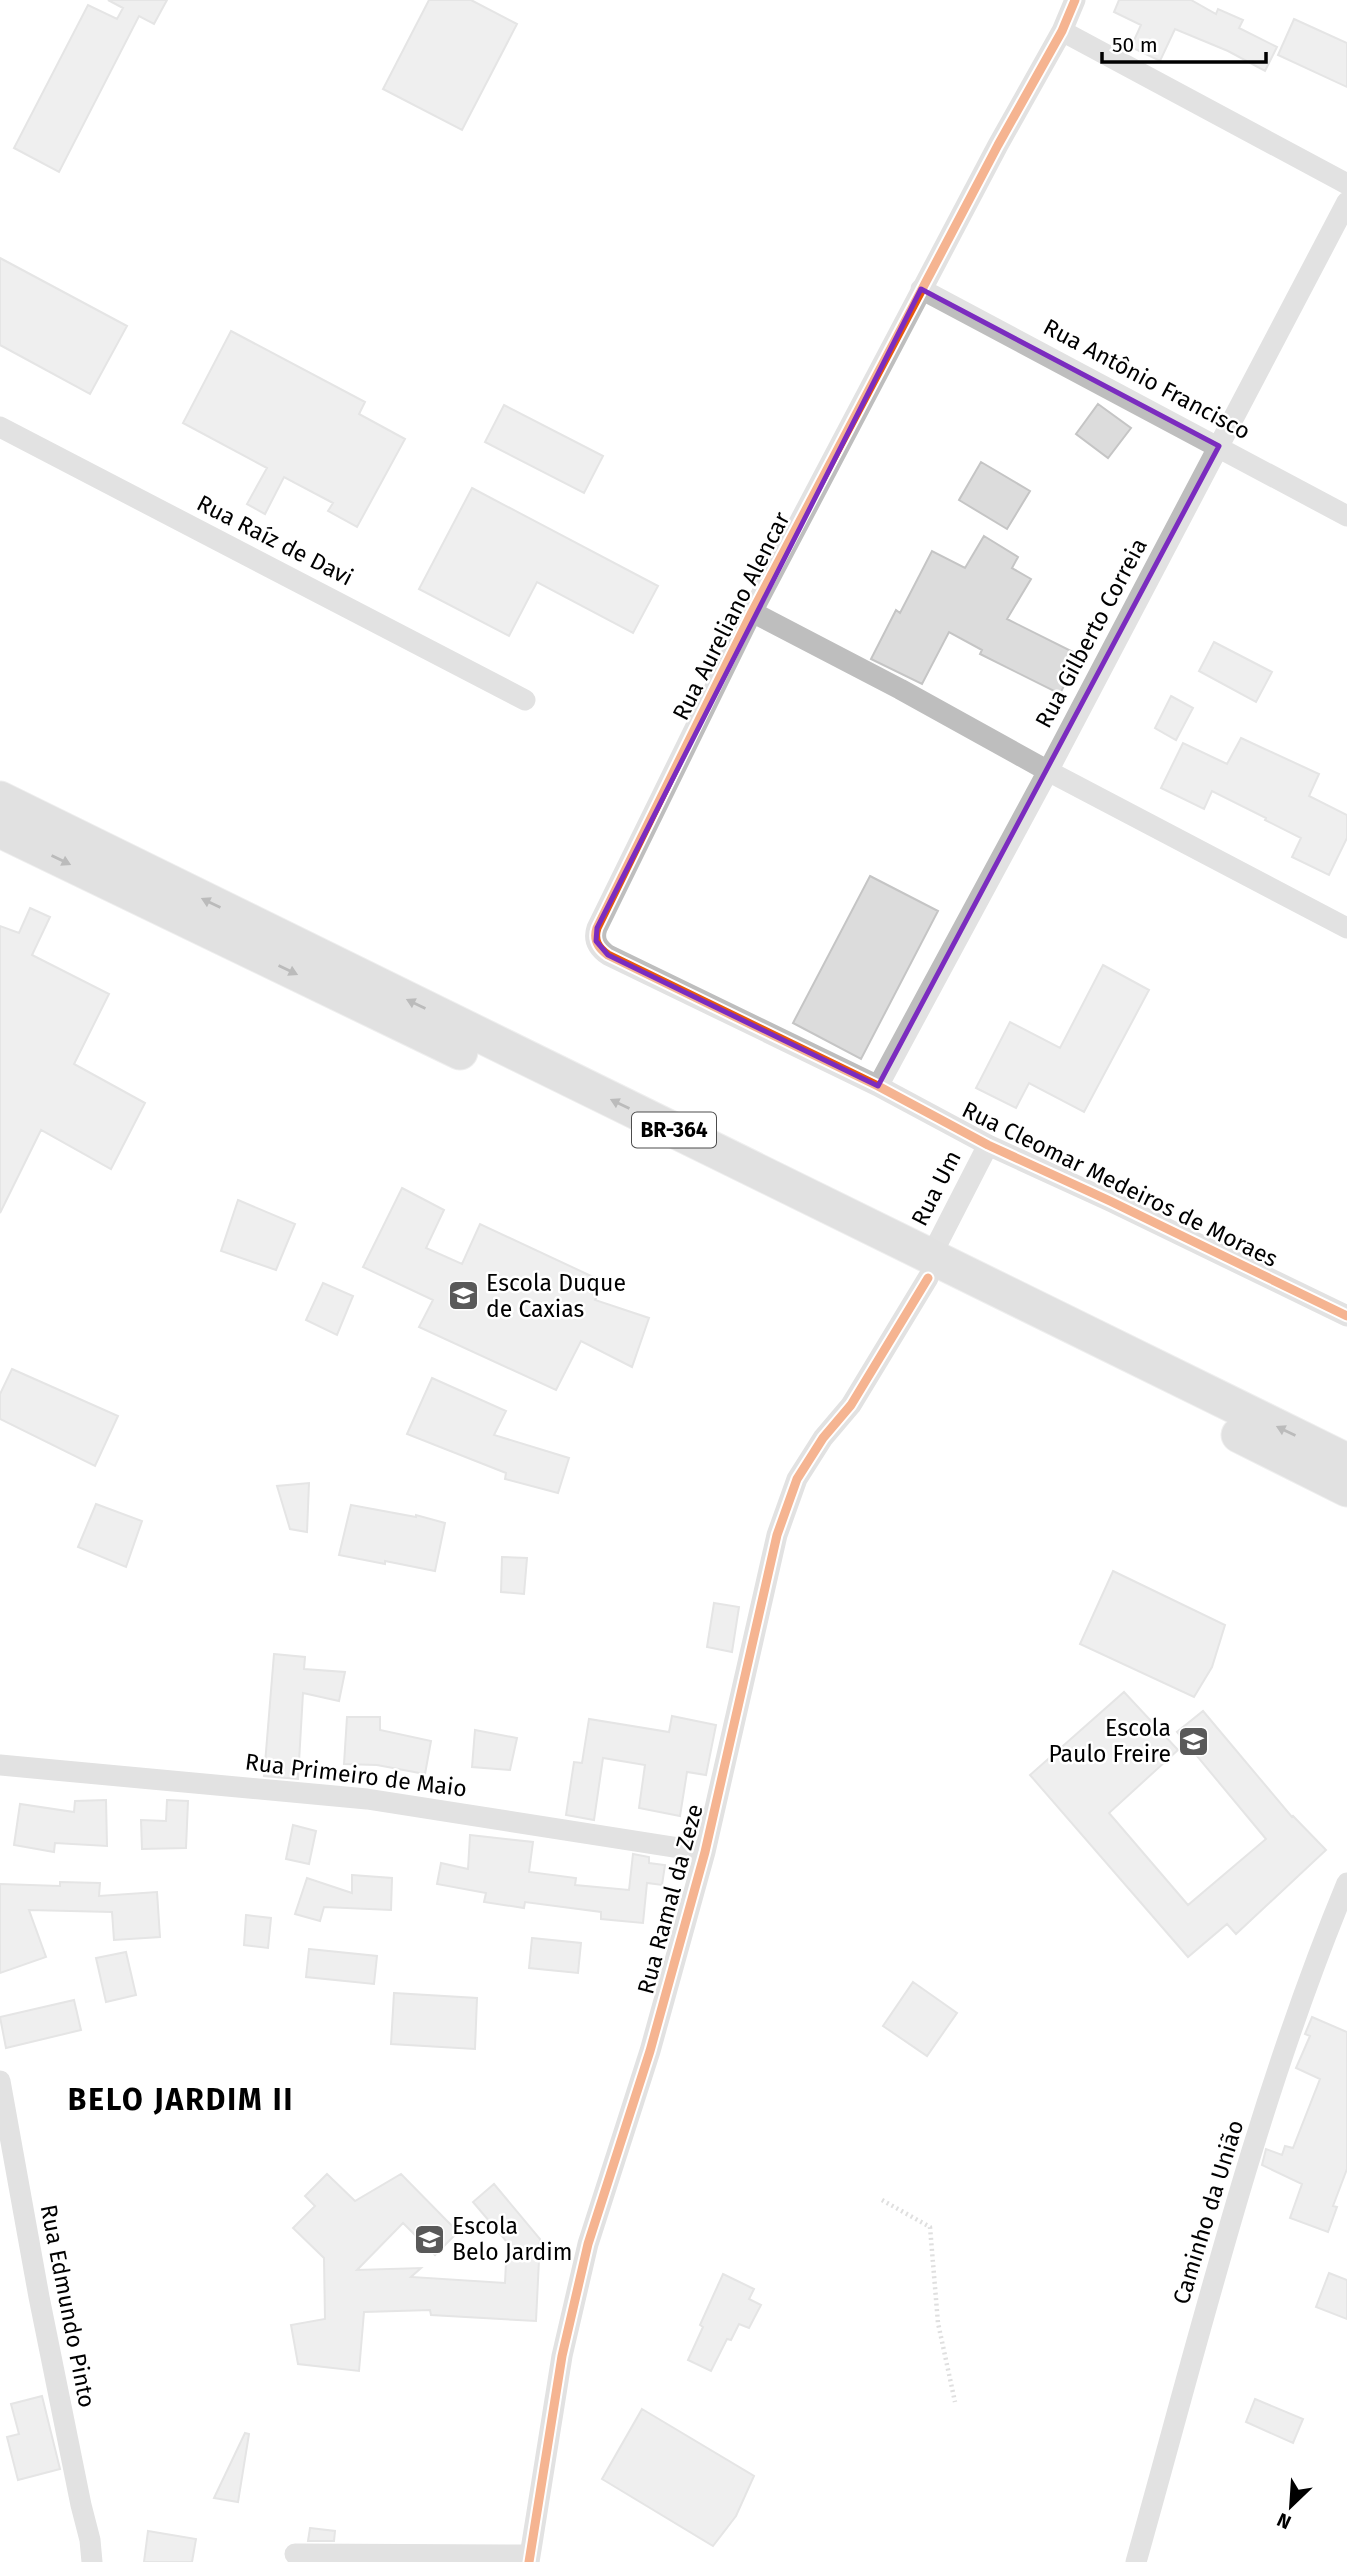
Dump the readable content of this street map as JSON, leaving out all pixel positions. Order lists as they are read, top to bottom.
{
  "streets": {
    "highway": ["BR-364"],
    "street": [
      "Rua Antônio Francisco",
      "Rua Raíz de Davi",
      "Rua Aureliano Alencar",
      "Rua Gilberto Correia",
      "Rua Cleomar Medeiros de Moraes",
      "Rua Um",
      "Rua Primeiro de Maio",
      "Rua Ramal da Zeze",
      "Caminho da União",
      "Rua Edmundo Pinto"
    ]
  },
  "crossings": [
    ["Rua Antônio Francisco", "Rua Aureliano Alencar"],
    ["Rua Antônio Francisco", "Rua Gilberto Correia"],
    ["Rua Aureliano Alencar", "Rua Gilberto Correia"],
    ["Rua Aureliano Alencar", "Rua Cleomar Medeiros de Moraes"],
    ["Rua Gilberto Correia", "Rua Cleomar Medeiros de Moraes"],
    ["BR-364", "Rua Um"],
    ["BR-364", "Rua Ramal da Zeze"],
    ["Rua Cleomar Medeiros de Moraes", "Rua Um"],
    ["Rua Um", "Rua Ramal da Zeze"],
    ["Rua Primeiro de Maio", "Rua Ramal da Zeze"]
  ],
  "districts": ["BELO JARDIM II"],
  "places": {
    "school or university": ["Escola Duque de Caxias", "Escola Paulo Freire", "Escola Belo Jardim"]
  },
  "scale_bar": "50 m",
  "north": "bottom left"
}
